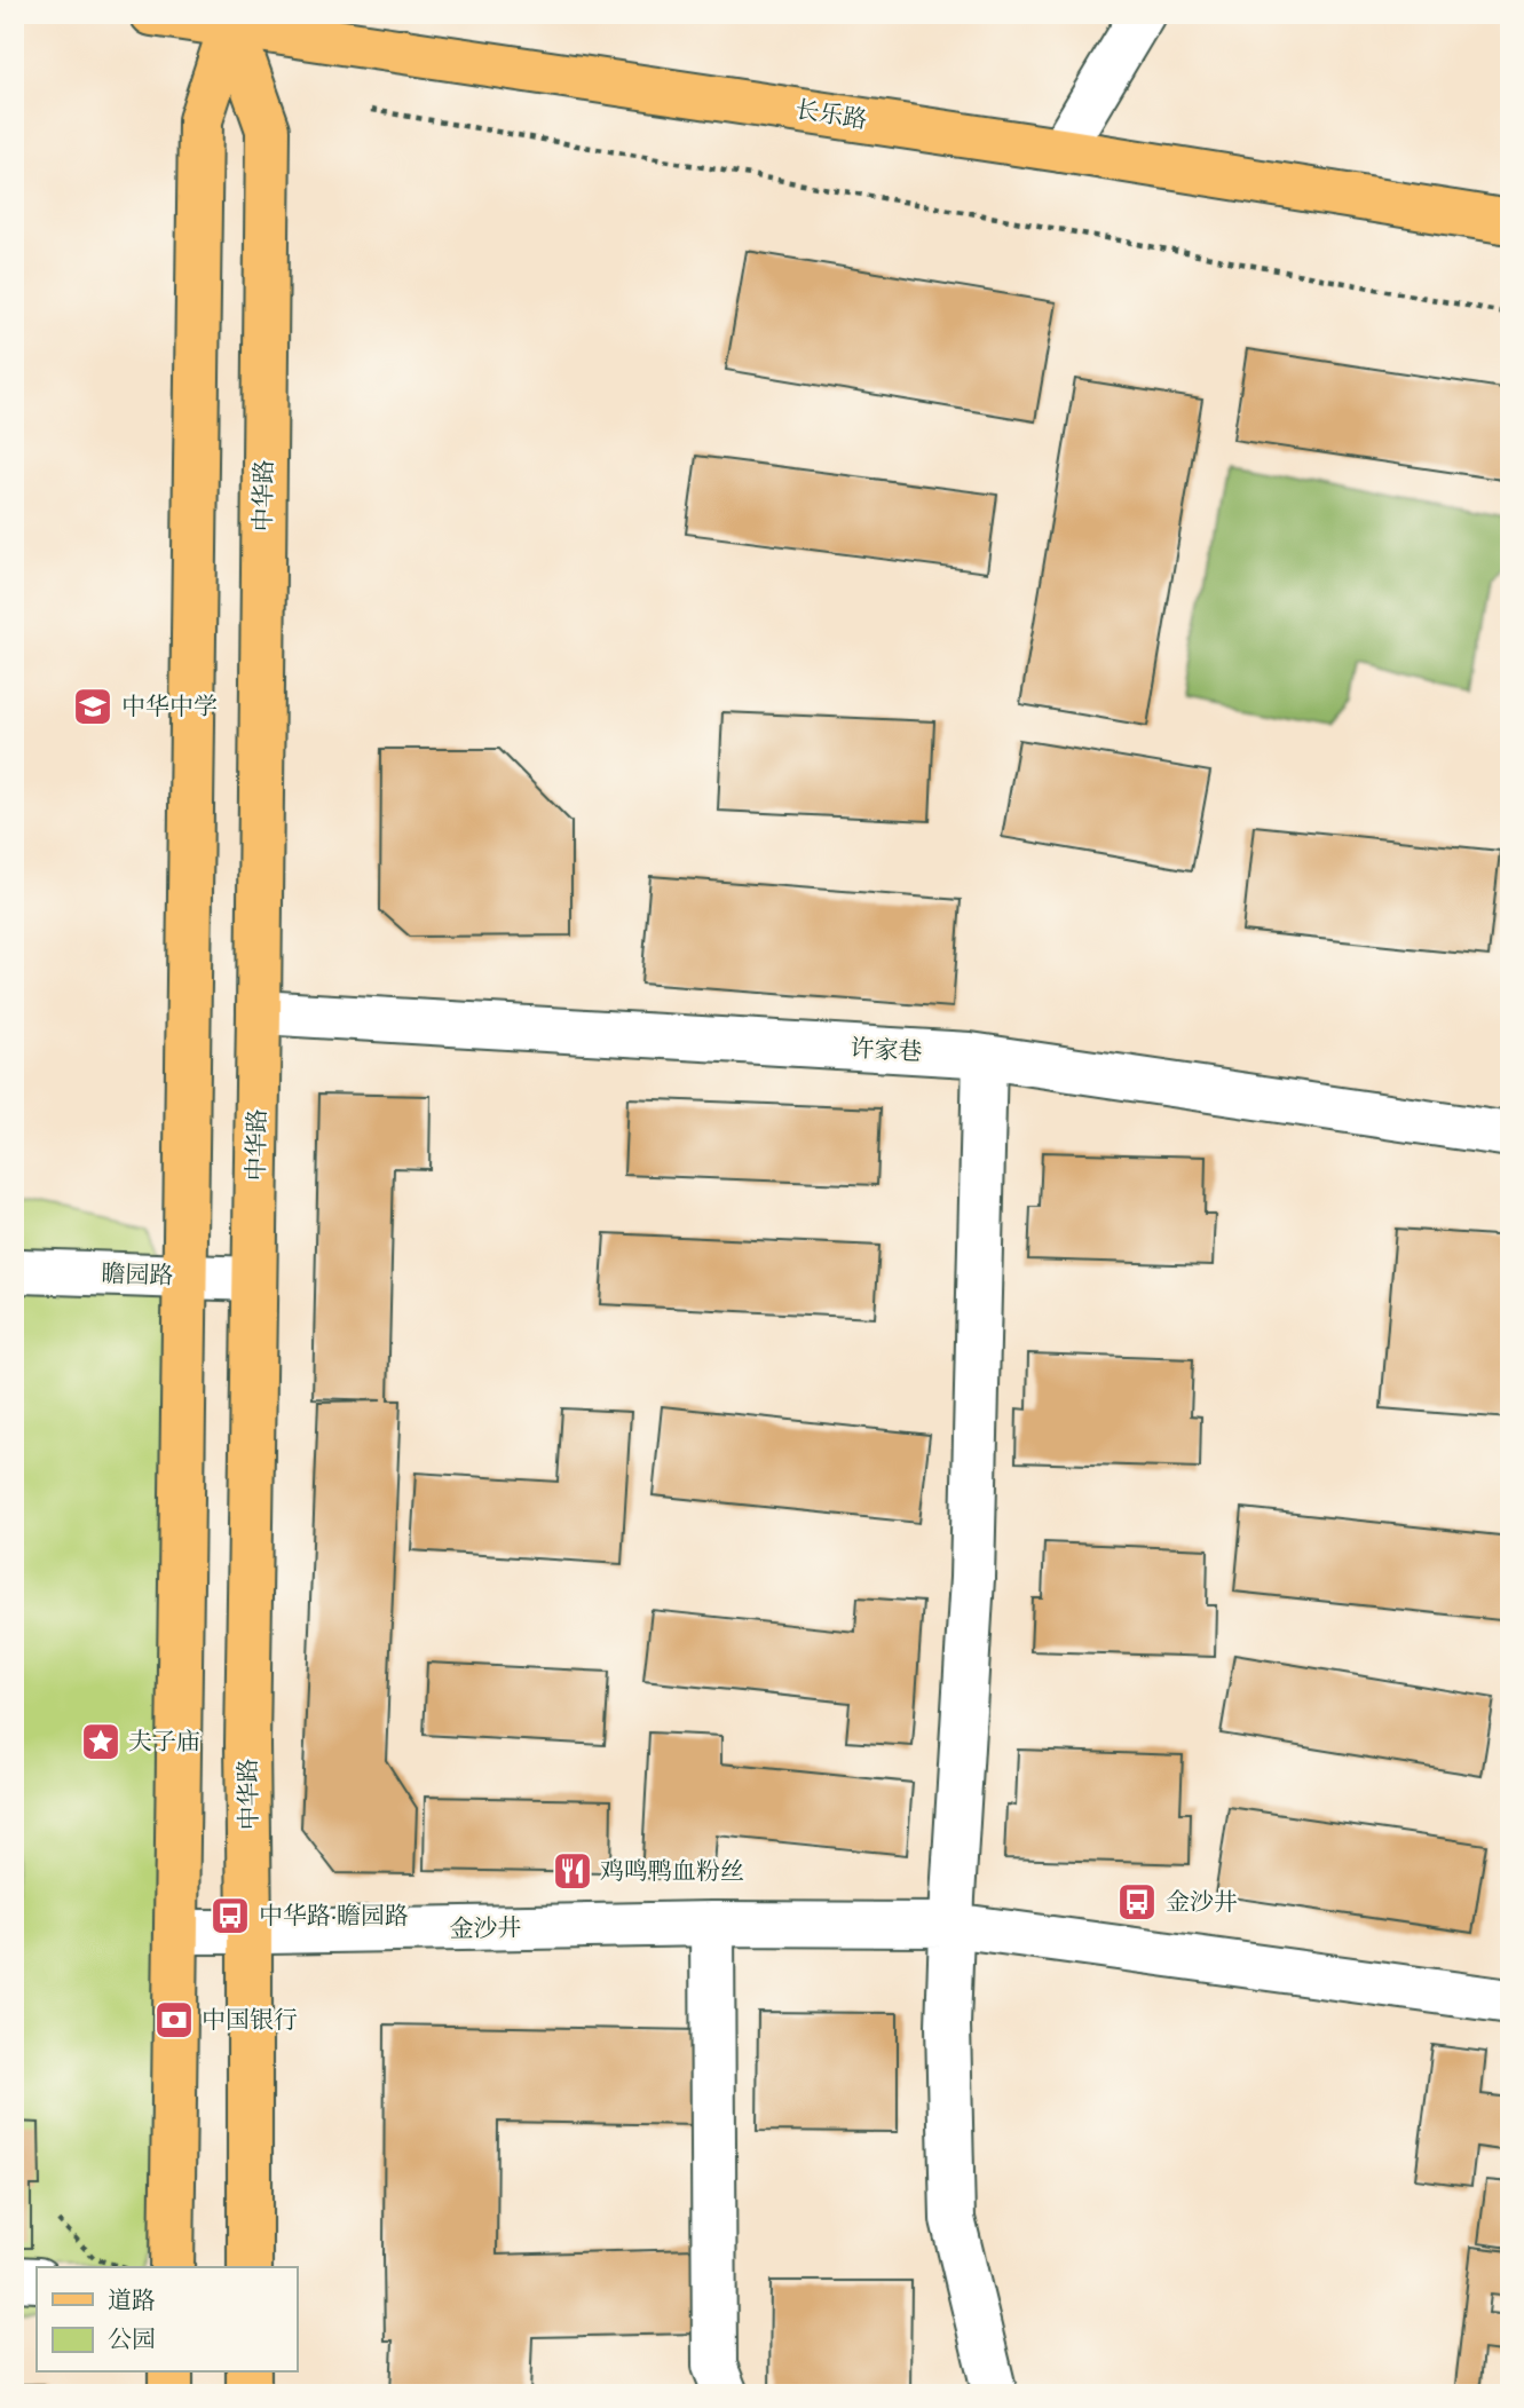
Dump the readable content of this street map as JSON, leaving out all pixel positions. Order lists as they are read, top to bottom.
{
  "streets": {
    "main road": ["长乐路", "中华路"],
    "street": ["许家巷", "瞻园路", "金沙井"]
  },
  "crossings": [
    ["长乐路", "中华路"],
    ["中华路", "许家巷"],
    ["中华路", "瞻园路"],
    ["中华路", "金沙井"]
  ],
  "places": {
    "school or university": ["中华中学"],
    "place": ["夫子庙"],
    "restaurant": ["鸡鸣鸭血粉丝"],
    "bus stop": ["金沙井", "中华路·瞻园路"],
    "bank": ["中国银行"]
  },
  "legend": ["道路", "公园"]
}
